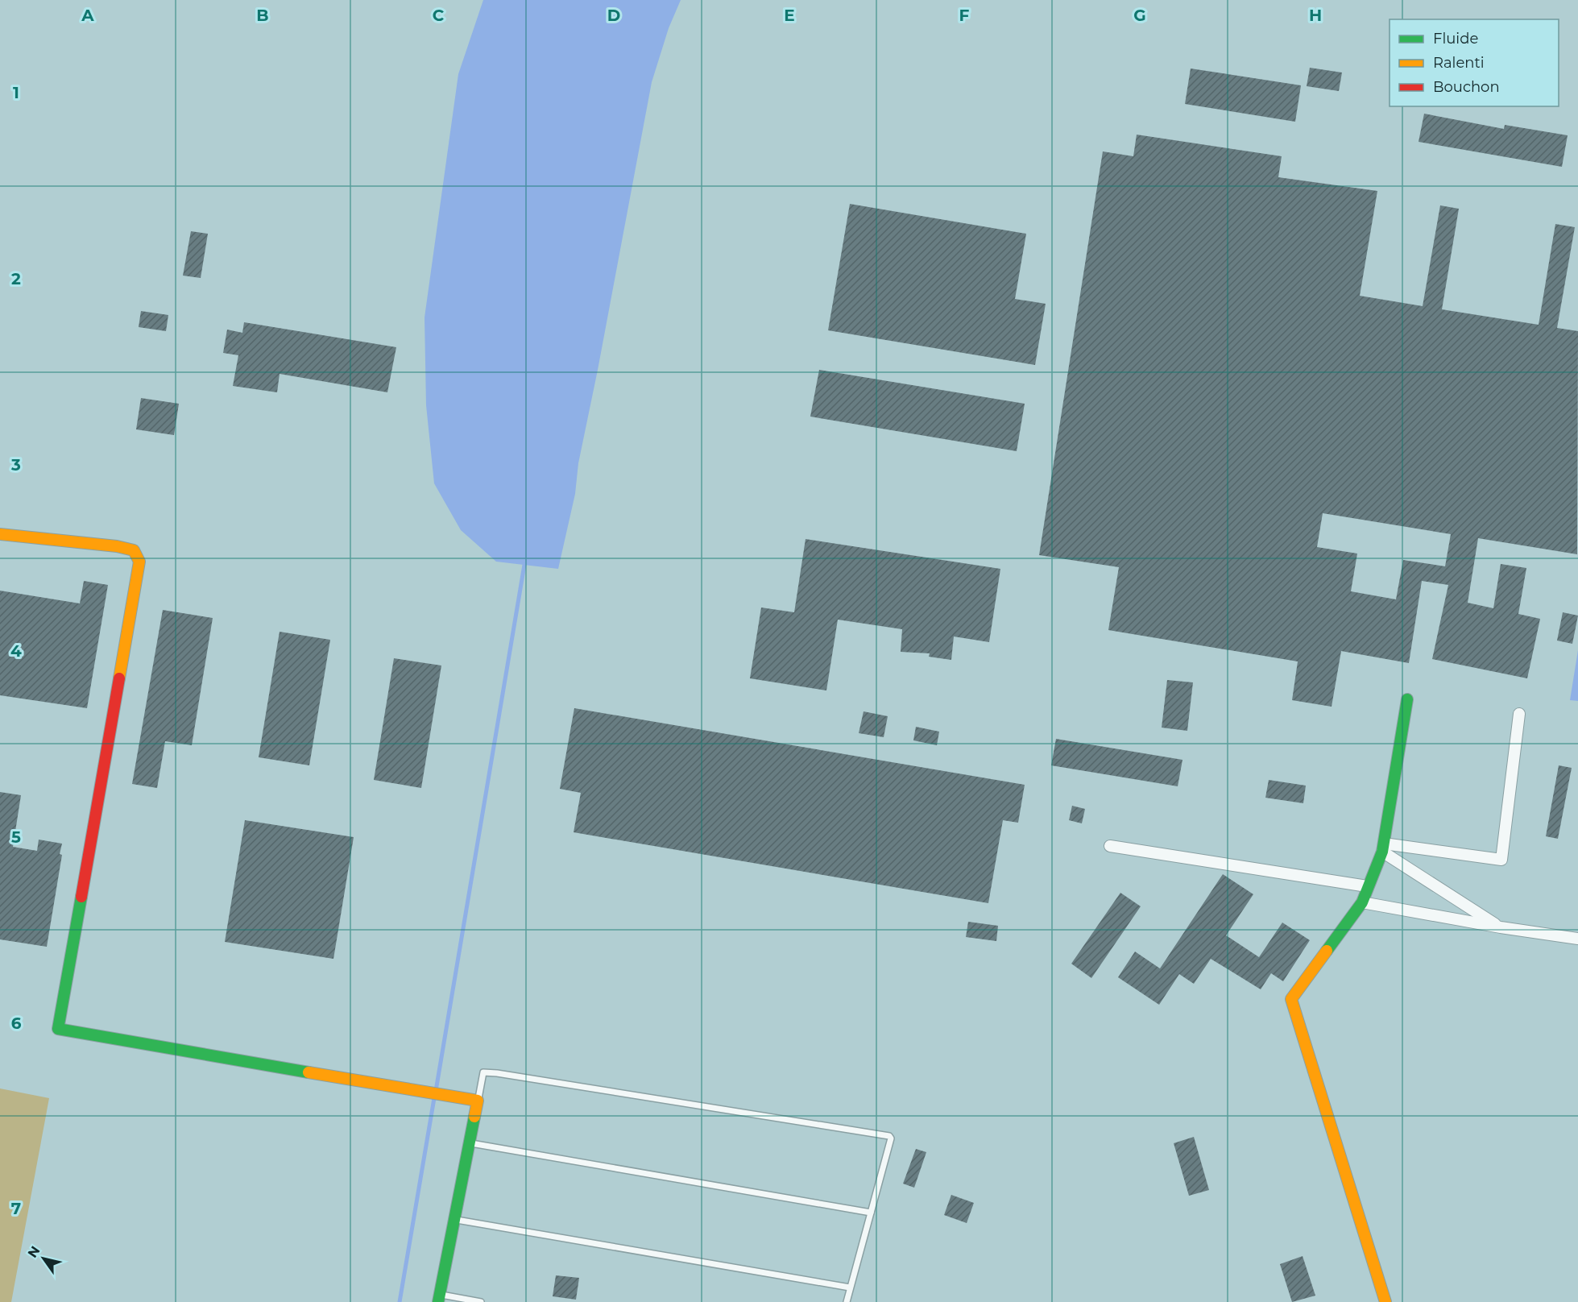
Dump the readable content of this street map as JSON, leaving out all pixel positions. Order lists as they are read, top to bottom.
{
  "legend": ["Fluide", "Ralenti", "Bouchon"],
  "north": "top left",
  "grid": {
    "columns": [
      "A",
      "B",
      "C",
      "D",
      "E",
      "F",
      "G",
      "H"
    ],
    "rows": [
      "1",
      "2",
      "3",
      "4",
      "5",
      "6",
      "7"
    ]
  }
}
